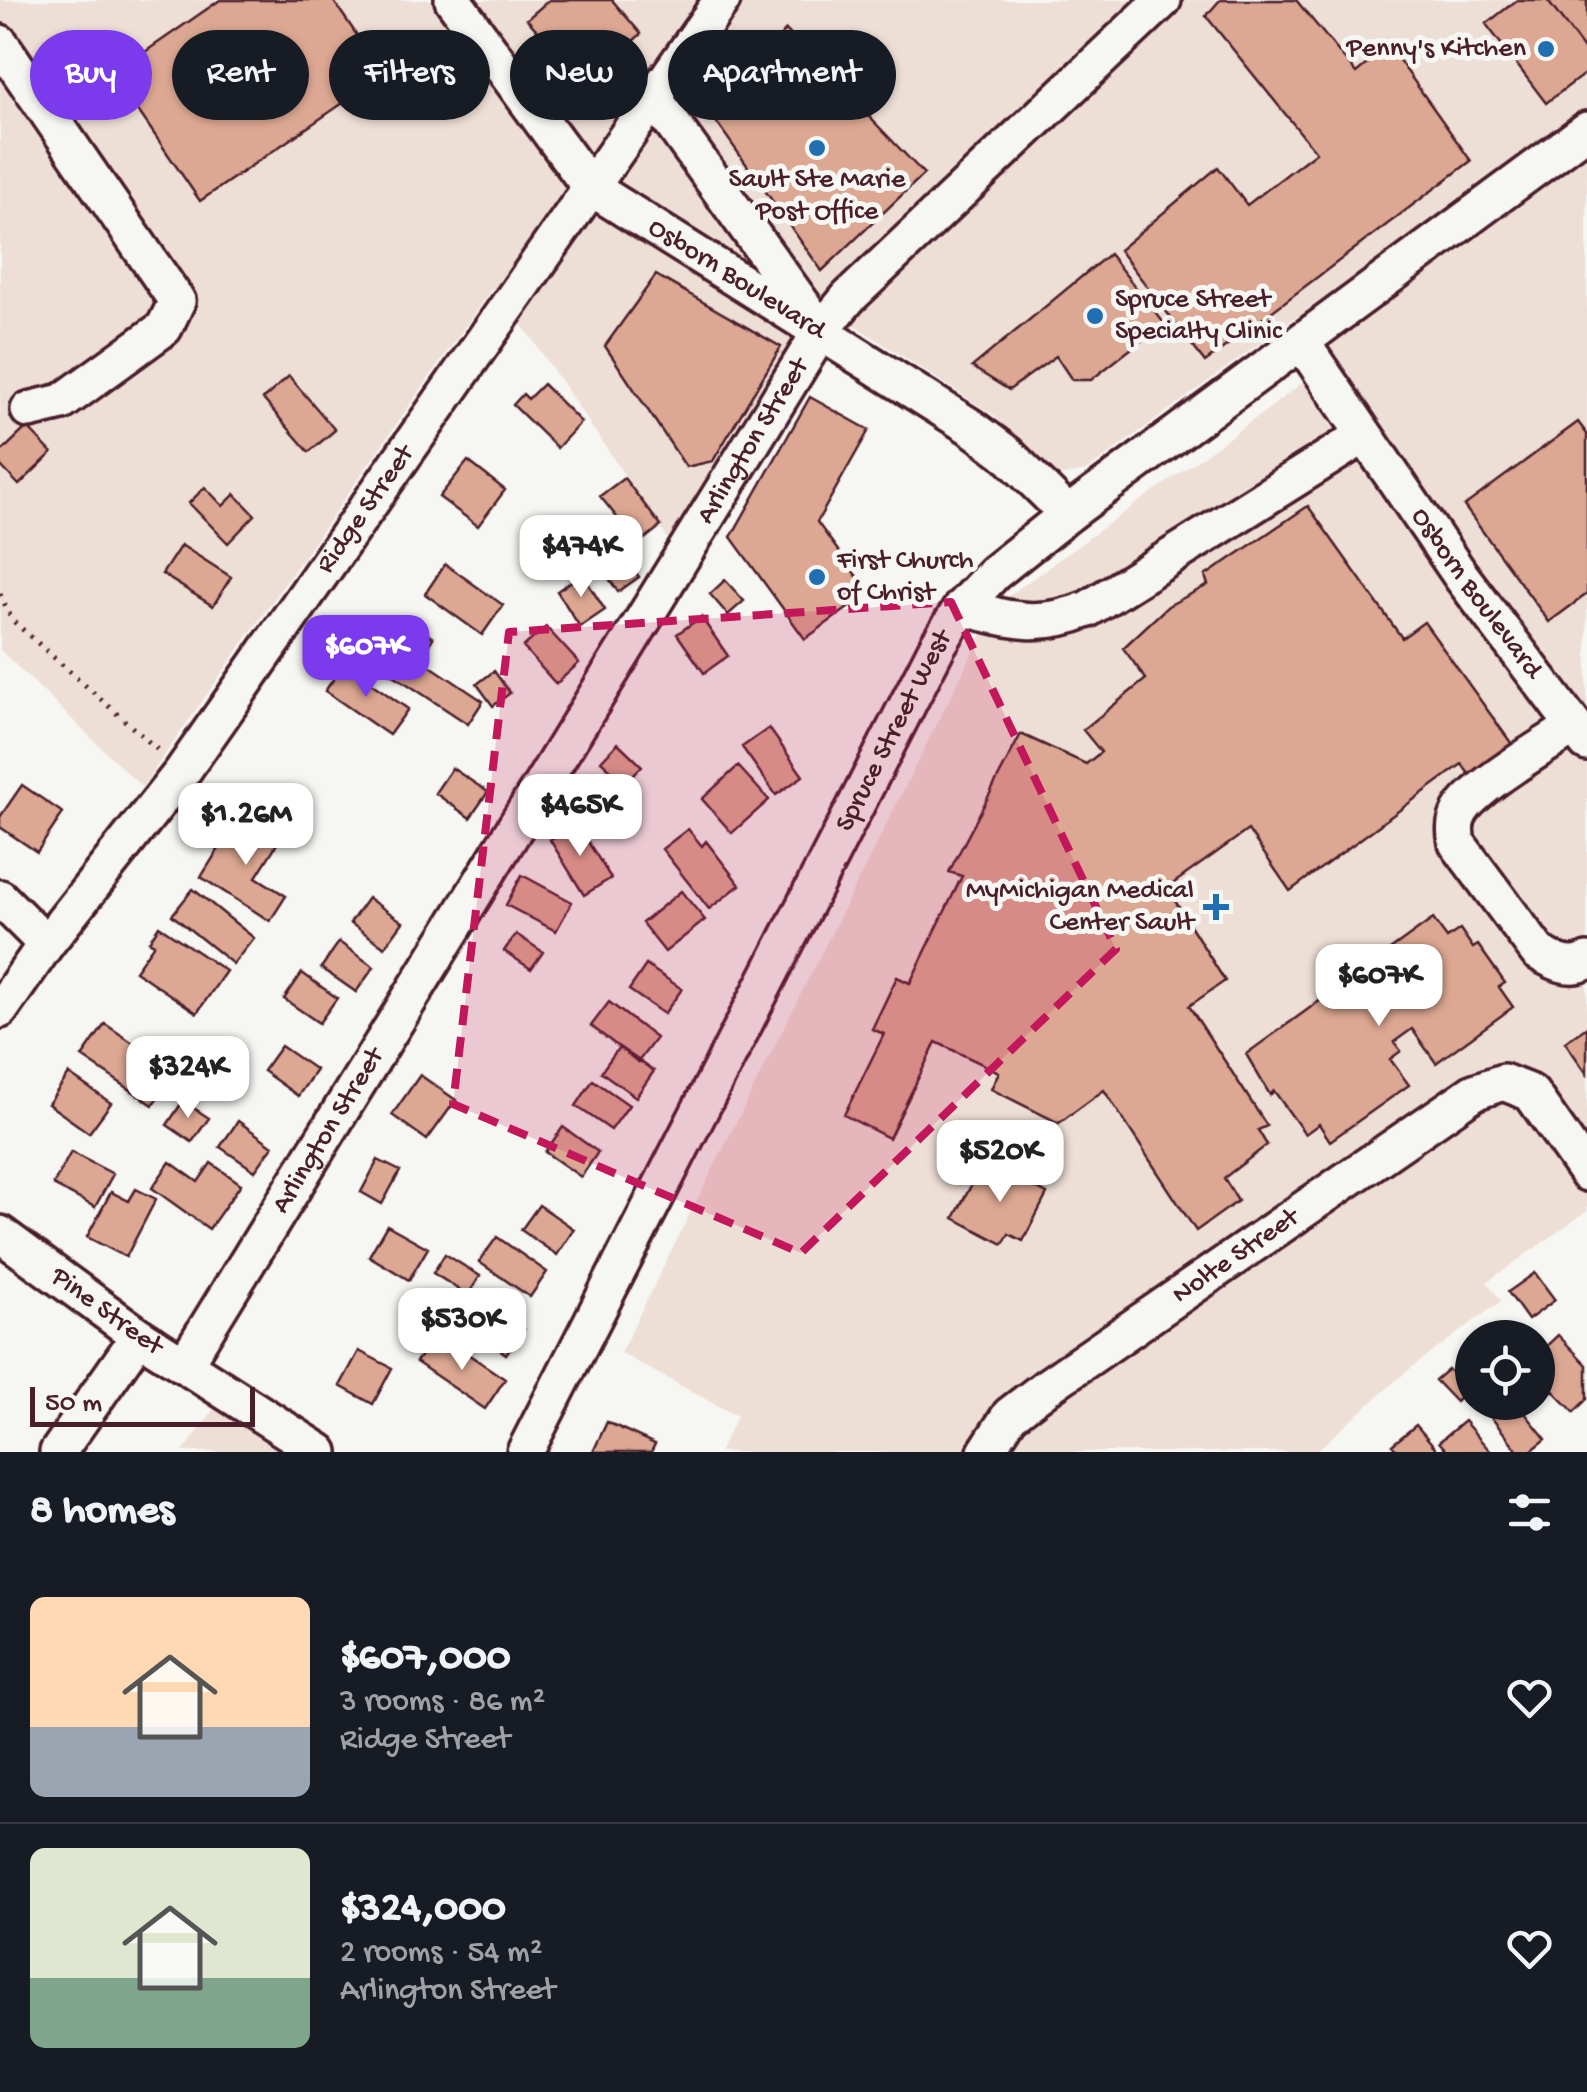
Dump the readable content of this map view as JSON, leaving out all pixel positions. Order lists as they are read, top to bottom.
{
  "streets": {
    "street": [
      "Osborn Boulevard",
      "Arlington Street",
      "Ridge Street",
      "Spruce Street West",
      "Nolte Street",
      "Pine Street"
    ]
  },
  "crossings": [
    ["Osborn Boulevard", "Arlington Street"],
    ["Osborn Boulevard", "Ridge Street"],
    ["Osborn Boulevard", "Spruce Street West"],
    ["Arlington Street", "Pine Street"]
  ],
  "places": {
    "other": [
      "Penny's Kitchen",
      "Sault Ste Marie Post Office",
      "Spruce Street Specialty Clinic",
      "First Church of Christ"
    ],
    "health": ["MyMichigan Medical Center Sault"]
  },
  "scale_bar": "50 m",
  "page": {
    "chip": [
      "Buy",
      "Rent",
      "Filters",
      "New",
      "Apartment"
    ],
    "price": [
      "$474K",
      "$607K",
      "$465K",
      "$1.26M",
      "$607K",
      "$324K",
      "$520K",
      "$530K"
    ],
    "scale": "50 m",
    "heading": "8 homes",
    "list": [
      {
        "name": "$607,000",
        "note": "3 rooms · 86 m² · Ridge Street"
      },
      {
        "name": "$324,000",
        "note": "2 rooms · 54 m² · Arlington Street"
      }
    ]
  }
}
